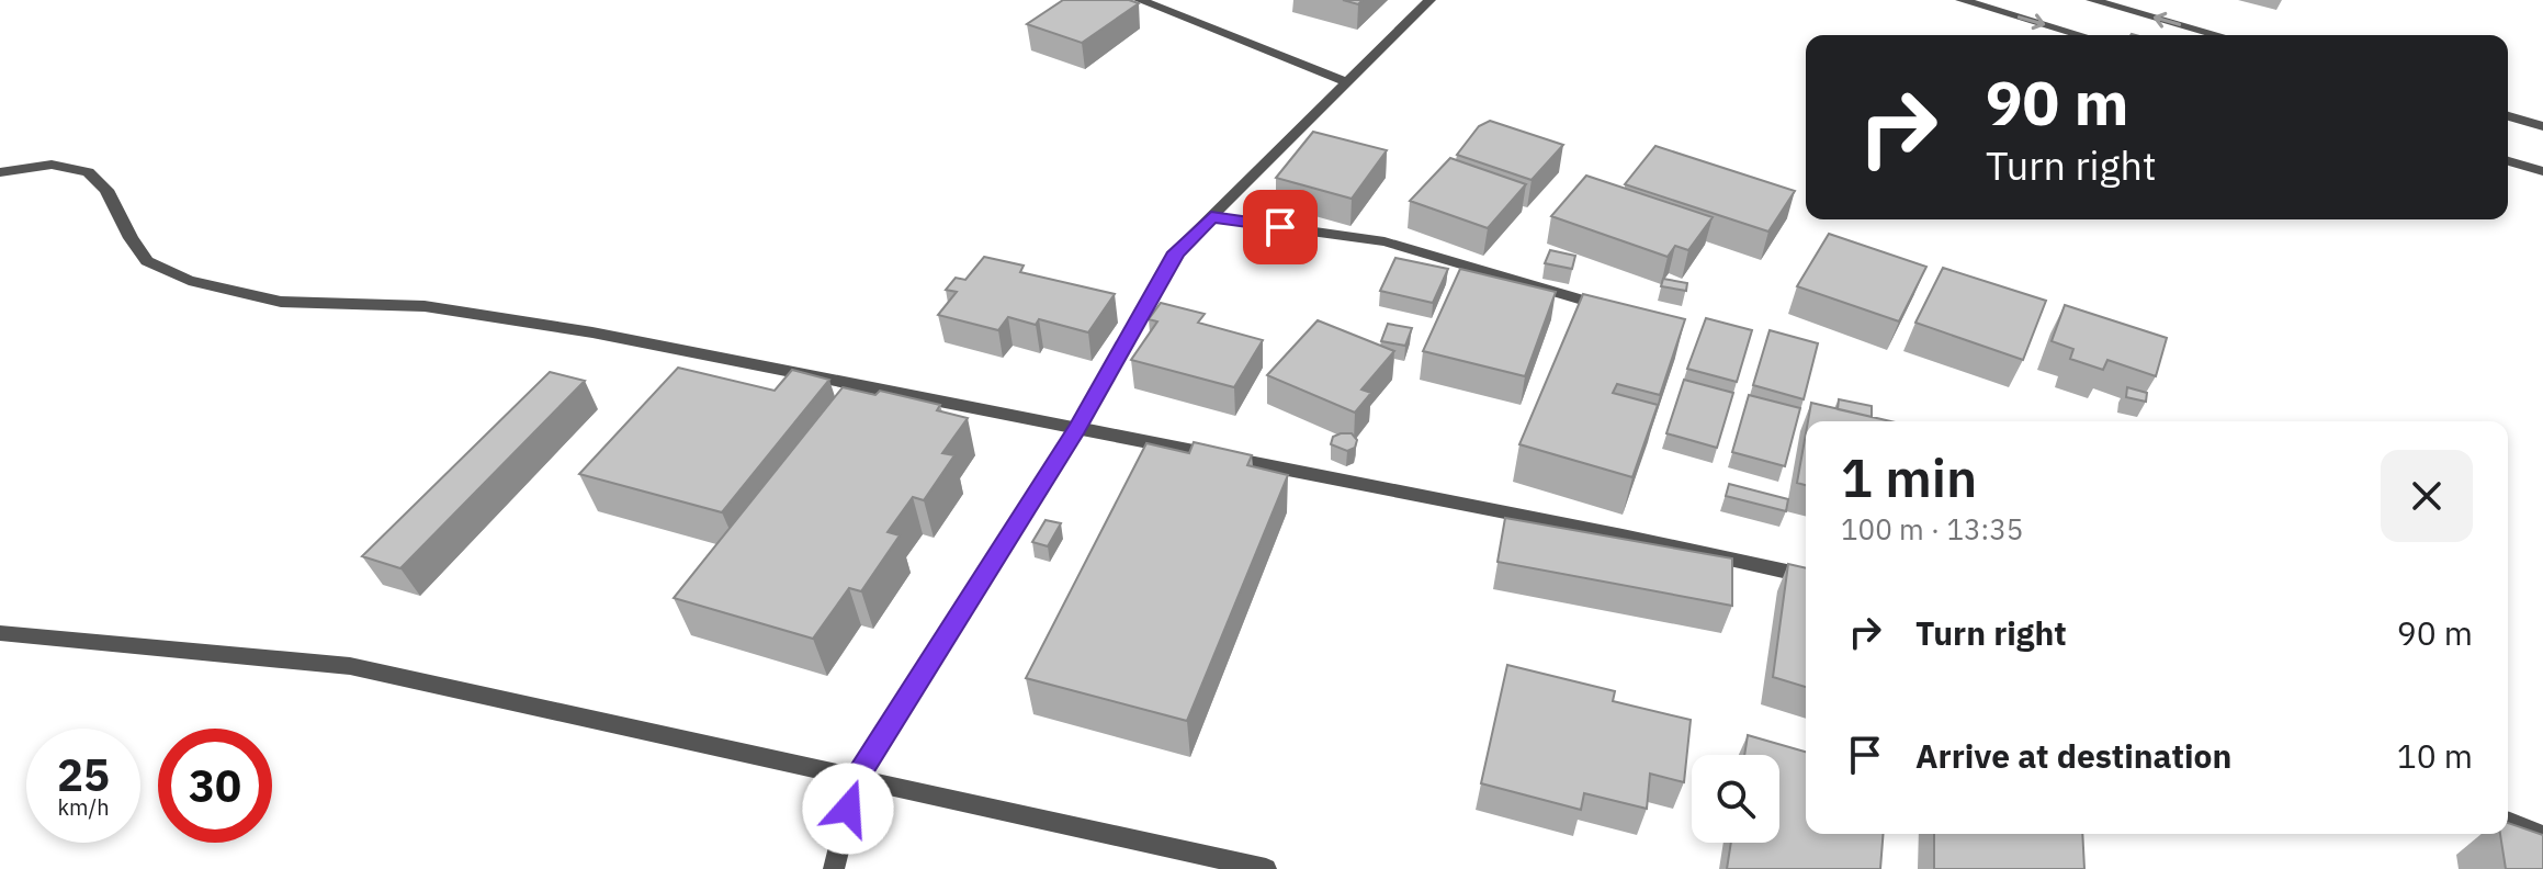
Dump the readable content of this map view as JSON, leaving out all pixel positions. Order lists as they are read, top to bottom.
{
  "page": {
    "turn": ["90 m", "Turn right"],
    "heading": ["1 min", "100 m · 13:35"],
    "list": [
      {
        "name": "Turn right",
        "value": "90 m"
      },
      {
        "name": "Arrive at destination",
        "value": "10 m"
      }
    ],
    "speed": "25 km/h",
    "limit": "30"
  }
}
